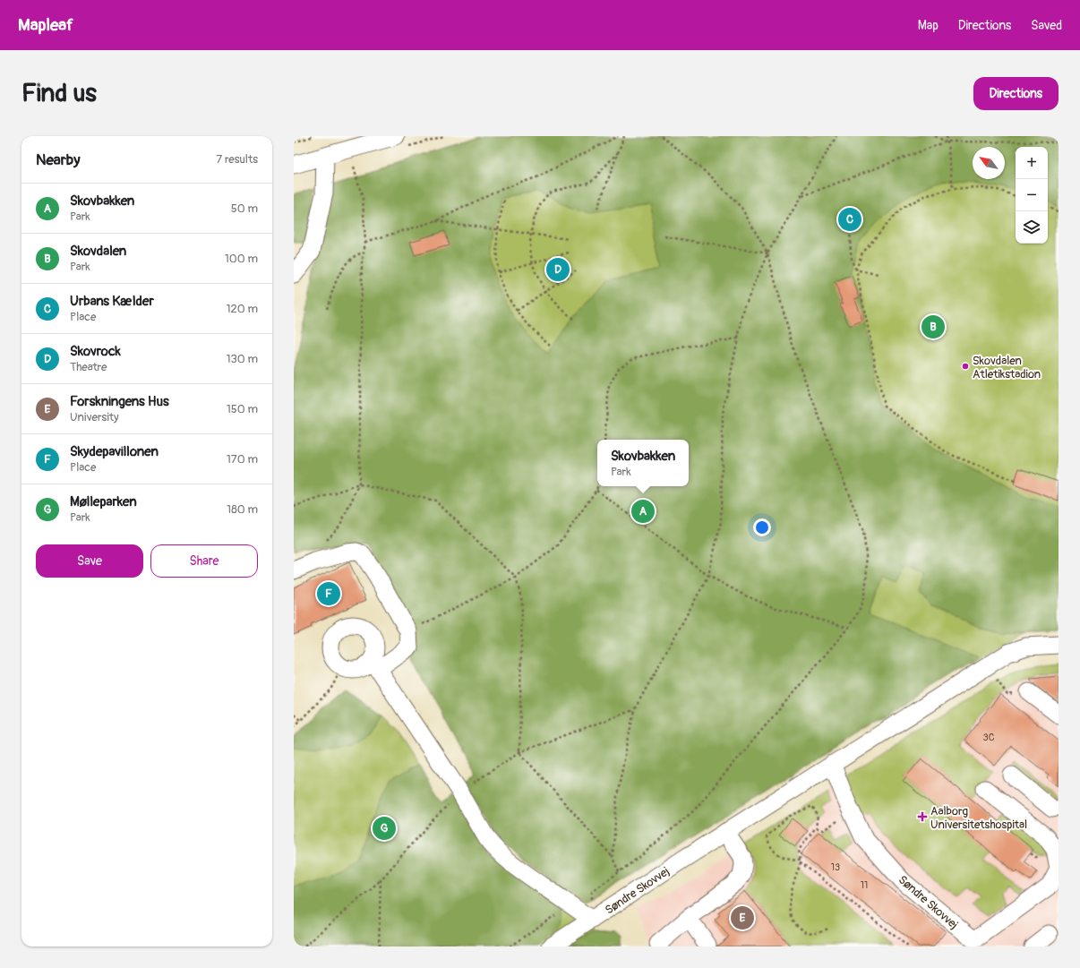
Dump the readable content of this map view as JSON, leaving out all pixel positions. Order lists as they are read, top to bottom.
{
  "streets": {
    "street": ["Søndre Skovvej"]
  },
  "places": {
    "other": ["Skovdalen Atletikstadion"],
    "health": ["Aalborg Universitetshospital"]
  },
  "house_numbers": ["3C", "13", "11"],
  "north": "top left",
  "page": {
    "header": "Mapleaf",
    "nav": ["Map", "Directions", "Saved"],
    "buttons": [
      "Directions",
      ["Save", "Share"]
    ],
    "title": "Find us",
    "heading": ["Nearby", "7 results"],
    "map_buttons": ["+", "−"],
    "list": [
      {
        "mark": "A",
        "name": "Skovbakken",
        "note": "Park",
        "value": "50 m"
      },
      {
        "mark": "B",
        "name": "Skovdalen",
        "note": "Park",
        "value": "100 m"
      },
      {
        "mark": "C",
        "name": "Urbans Kælder",
        "note": "Place",
        "value": "120 m"
      },
      {
        "mark": "D",
        "name": "Skovrock",
        "note": "Theatre",
        "value": "130 m"
      },
      {
        "mark": "E",
        "name": "Forskningens Hus",
        "note": "University",
        "value": "150 m"
      },
      {
        "mark": "F",
        "name": "Skydepavillonen",
        "note": "Place",
        "value": "170 m"
      },
      {
        "mark": "G",
        "name": "Mølleparken",
        "note": "Park",
        "value": "180 m"
      }
    ],
    "pins": [
      "C",
      "D",
      "B",
      "A",
      "F",
      "G",
      "E"
    ],
    "popup": ["Skovbakken", "Park"]
  }
}
